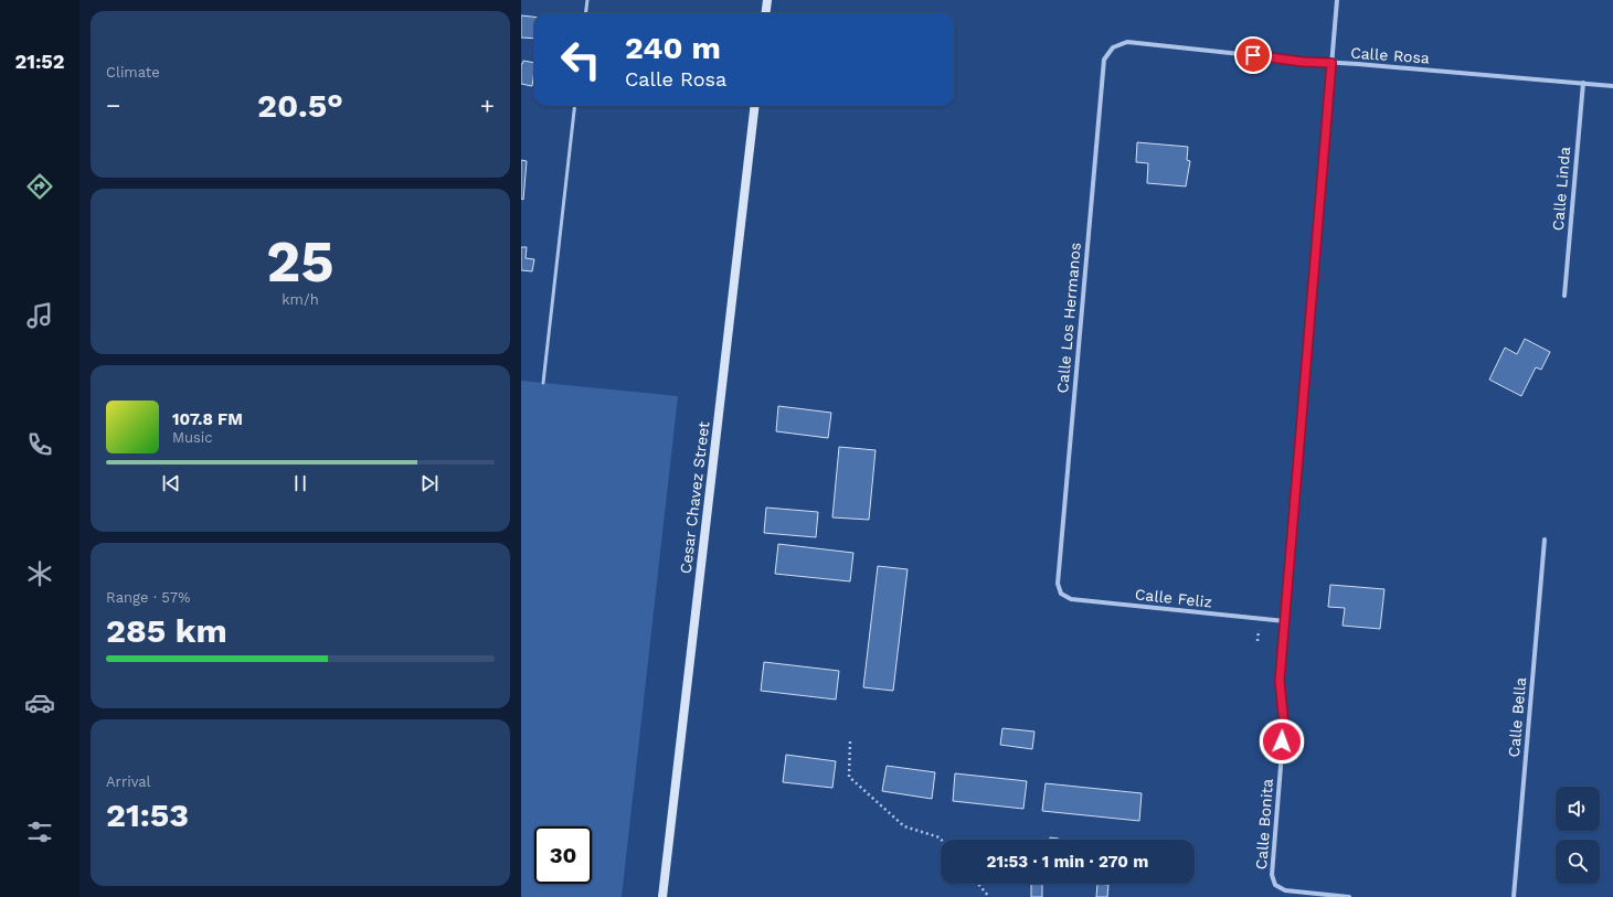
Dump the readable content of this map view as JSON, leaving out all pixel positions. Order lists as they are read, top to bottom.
{
  "streets": {
    "main road": ["Cesar Chavez Street"],
    "street": [
      "Calle Rosa",
      "Calle Linda",
      "Calle Los Hermanos",
      "Calle Feliz",
      "Calle Bella",
      "Calle Bonita"
    ]
  },
  "crossings": [
    ["Calle Rosa", "Calle Linda"],
    ["Calle Rosa", "Calle Los Hermanos"],
    ["Calle Rosa", "Calle Bonita"],
    ["Calle Los Hermanos", "Calle Feliz"],
    ["Calle Feliz", "Calle Bonita"]
  ],
  "page": {
    "tabs": "21:52",
    "tile": [
      "Climate",
      ["25", "km/h"],
      ["Range · 57%", "285 km"],
      ["Arrival", "21:53"]
    ],
    "turn": ["240 m", "Calle Rosa"],
    "heat": ["−", "20.5°", "+"],
    "song": ["107.8 FM", "Music"],
    "limit": "30",
    "trip": "21:53 · 1 min · 270 m"
  }
}
